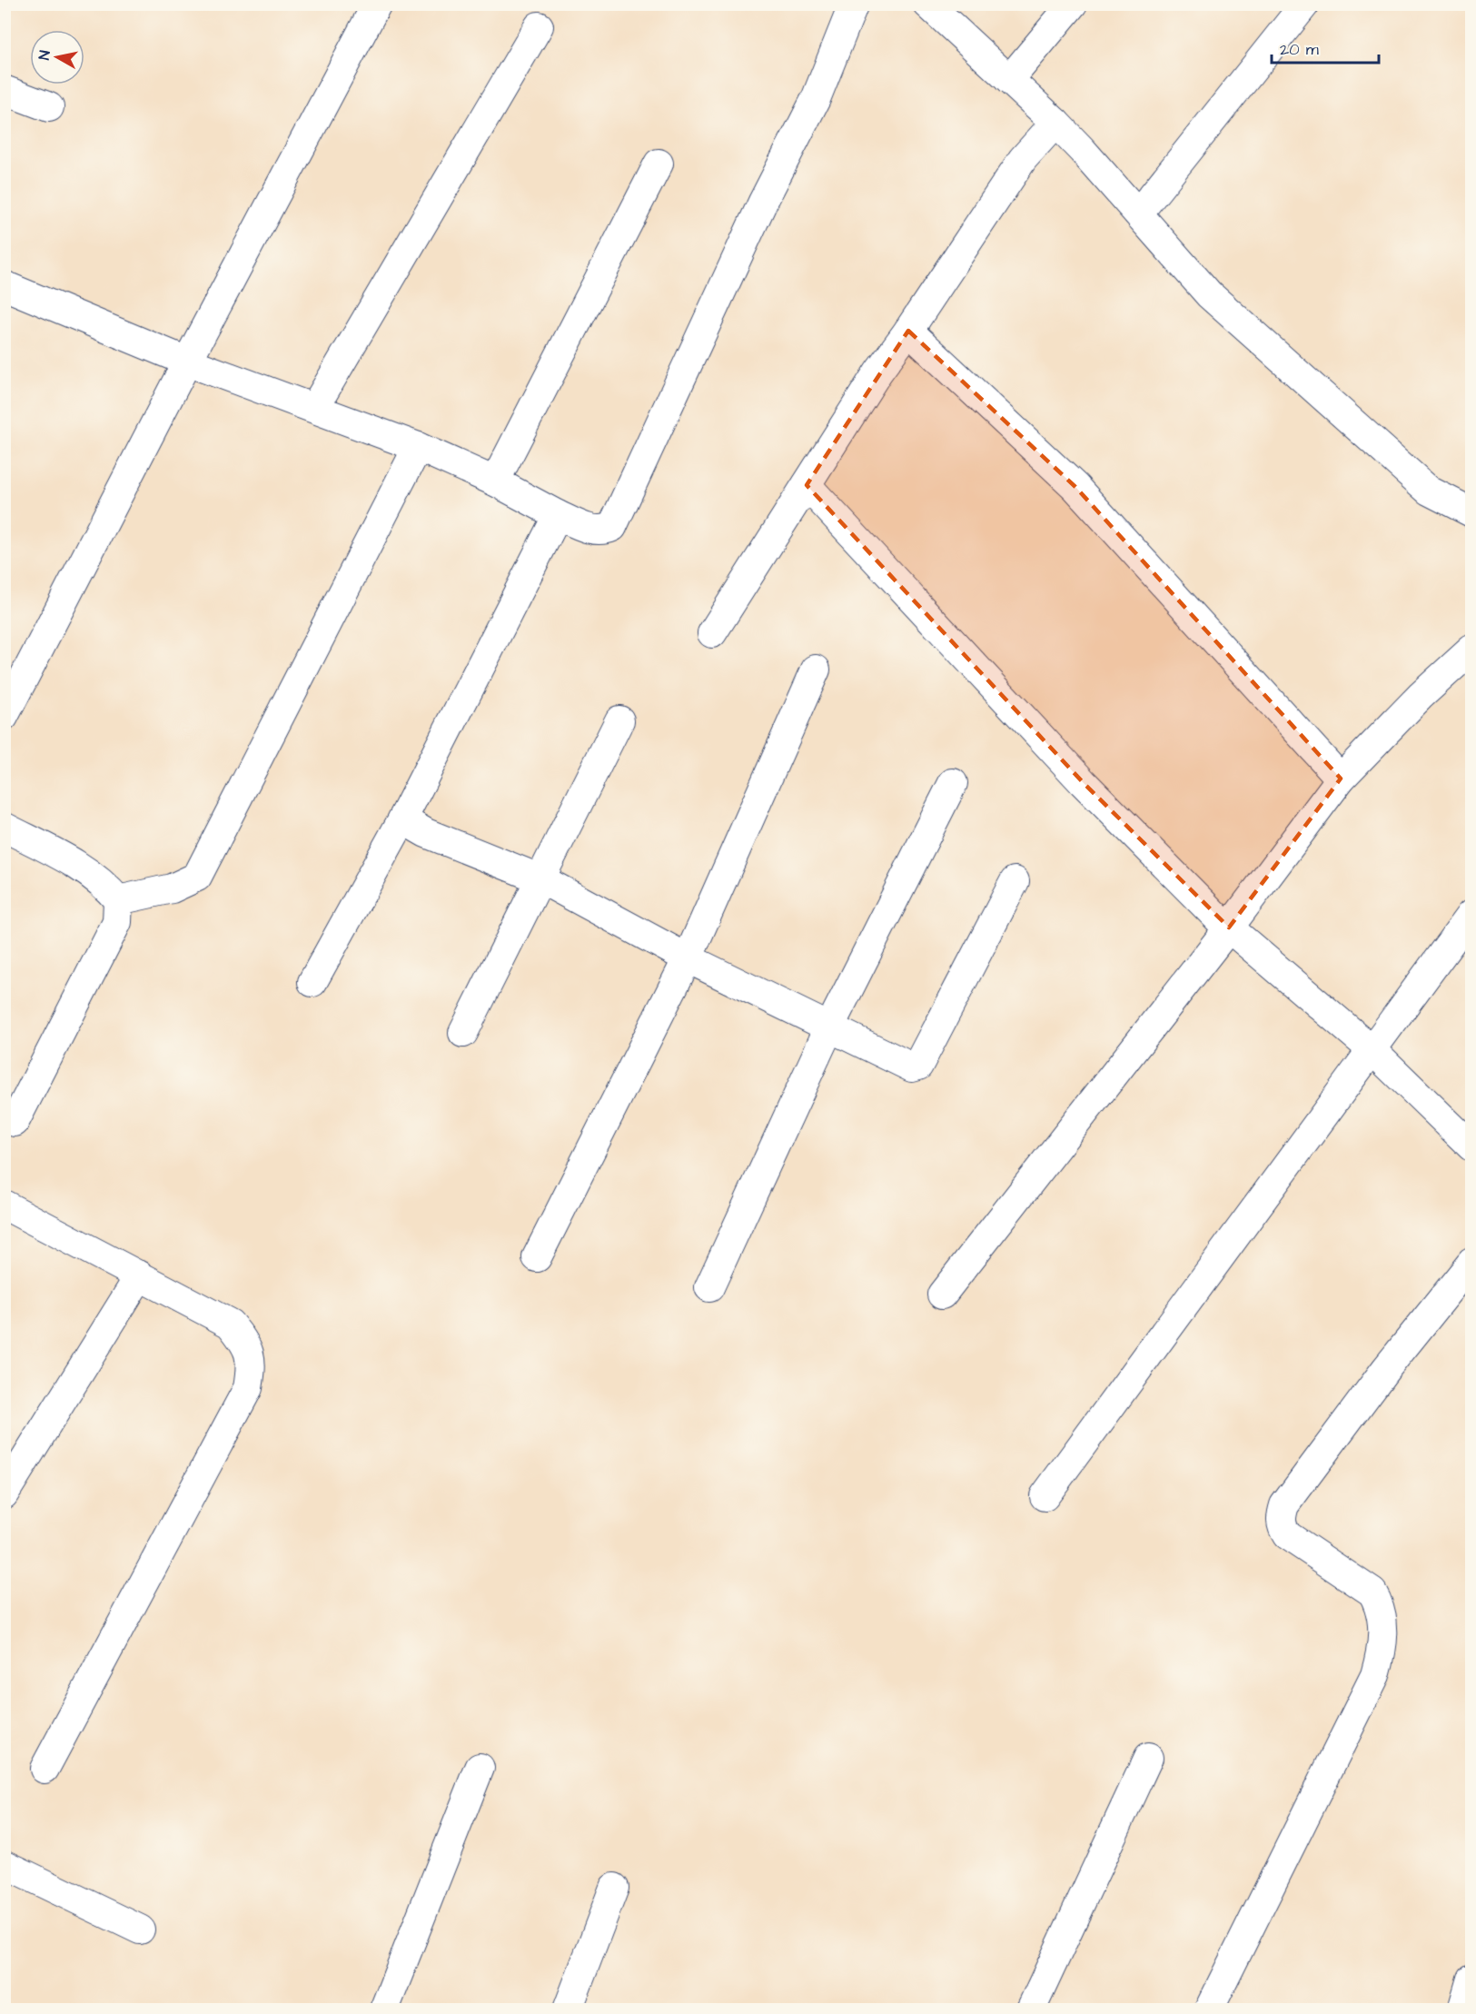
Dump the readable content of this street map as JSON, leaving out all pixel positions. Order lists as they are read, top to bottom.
{
  "scale_bar": "20 m",
  "north": "left"
}
